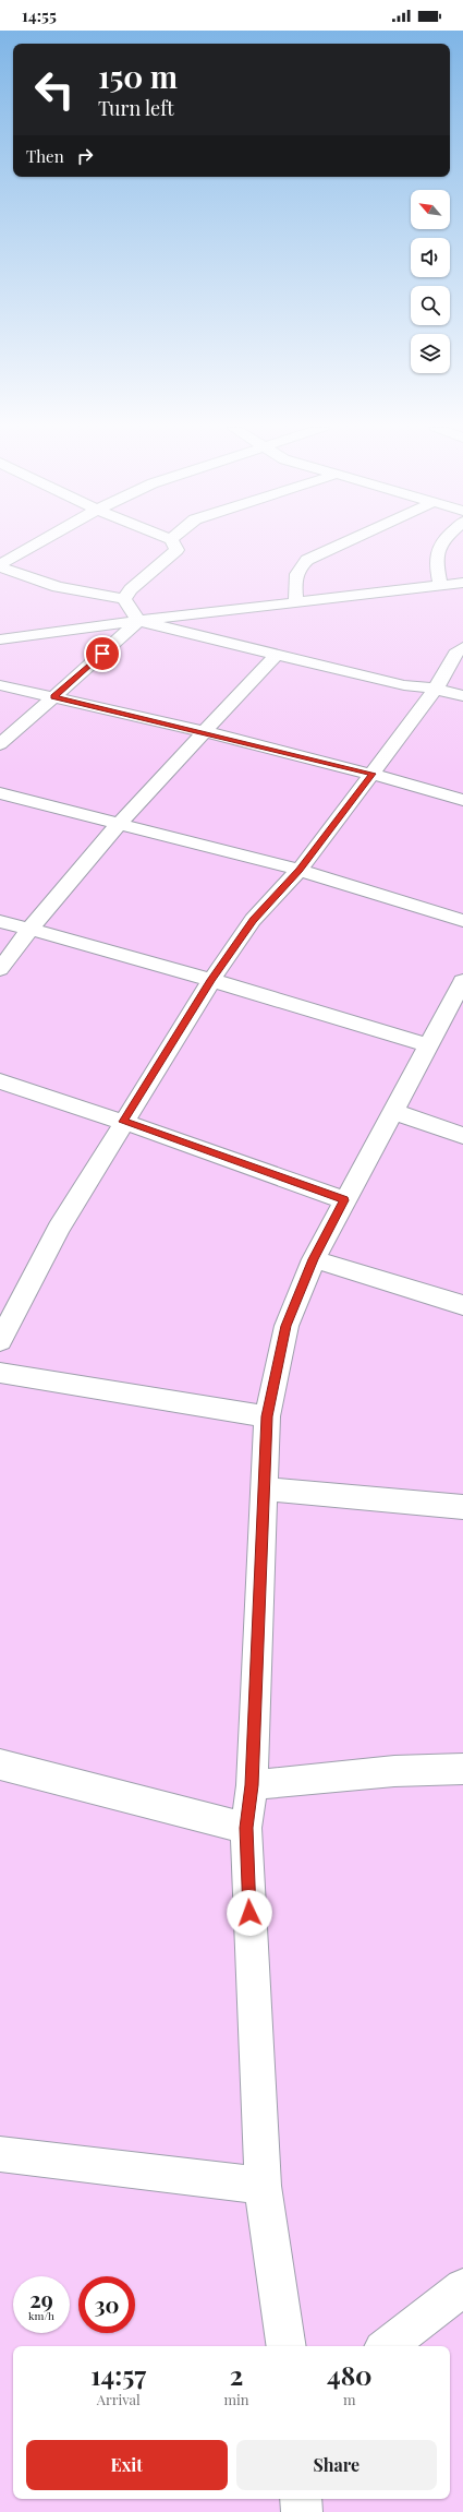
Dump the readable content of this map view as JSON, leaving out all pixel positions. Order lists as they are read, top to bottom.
{
  "north": "top left",
  "page": {
    "status": "14:55",
    "turn": ["150 m", "Turn left"],
    "then": "Then",
    "speed": "29 km/h",
    "limit": "30",
    "eta": [
      "14:57",
      "Arrival",
      "2",
      "min",
      "480",
      "m"
    ],
    "buttons": ["Exit", "Share"]
  }
}
